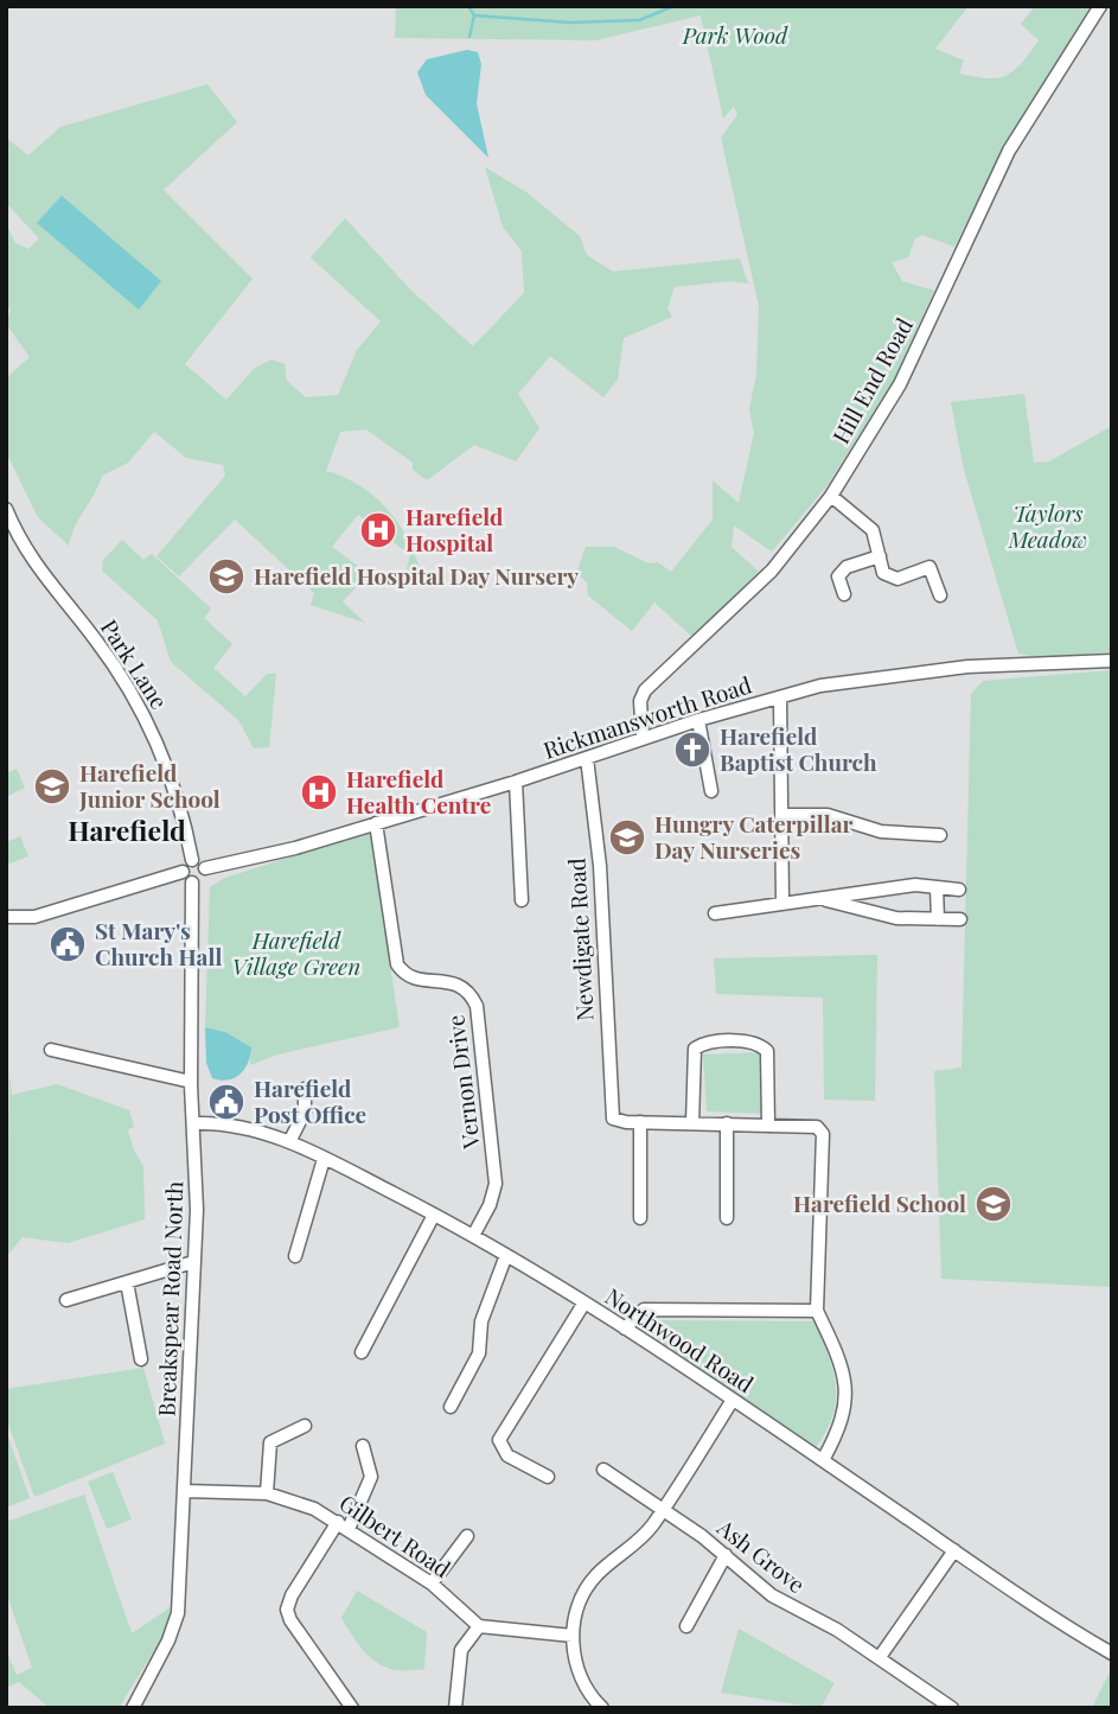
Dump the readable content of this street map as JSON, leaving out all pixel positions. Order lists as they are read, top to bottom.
{
  "streets": {
    "street": [
      "Hill End Road",
      "Park Lane",
      "Rickmansworth Road",
      "Newdigate Road",
      "Vernon Drive",
      "Breakspear Road North",
      "Northwood Road",
      "Gilbert Road",
      "Ash Grove"
    ]
  },
  "crossings": [
    ["Hill End Road", "Rickmansworth Road"],
    ["Park Lane", "Rickmansworth Road"],
    ["Park Lane", "Breakspear Road North"],
    ["Rickmansworth Road", "Newdigate Road"],
    ["Rickmansworth Road", "Vernon Drive"],
    ["Rickmansworth Road", "Breakspear Road North"],
    ["Vernon Drive", "Northwood Road"],
    ["Breakspear Road North", "Northwood Road"],
    ["Breakspear Road North", "Gilbert Road"]
  ],
  "districts": ["Harefield"],
  "parks": ["Park Wood", "Taylors Meadow", "Harefield Village Green"],
  "places": {
    "hospital": ["Harefield Hospital", "Harefield Health Centre"],
    "school or university": [
      "Harefield Hospital Day Nursery",
      "Harefield Junior School",
      "Hungry Caterpillar Day Nurseries",
      "Harefield School"
    ],
    "church": ["Harefield Baptist Church"],
    "public building": ["St Mary's Church Hall", "Harefield Post Office"]
  }
}
